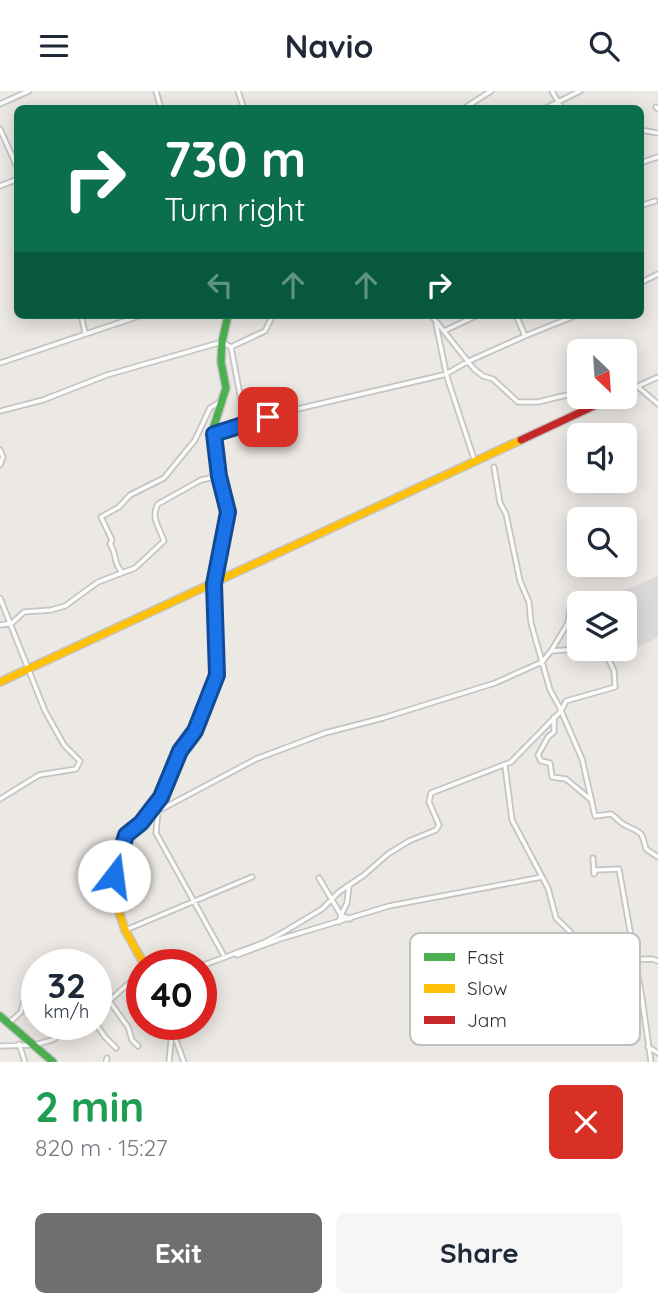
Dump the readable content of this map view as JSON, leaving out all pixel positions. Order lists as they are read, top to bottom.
{
  "legend": ["Fast", "Slow", "Jam"],
  "north": "bottom right",
  "page": {
    "header": "Navio",
    "turn": ["730 m", "Turn right"],
    "speed": "32 km/h",
    "limit": "40",
    "heading": ["2 min", "820 m · 15:27"],
    "buttons": ["Exit", "Share"]
  }
}
